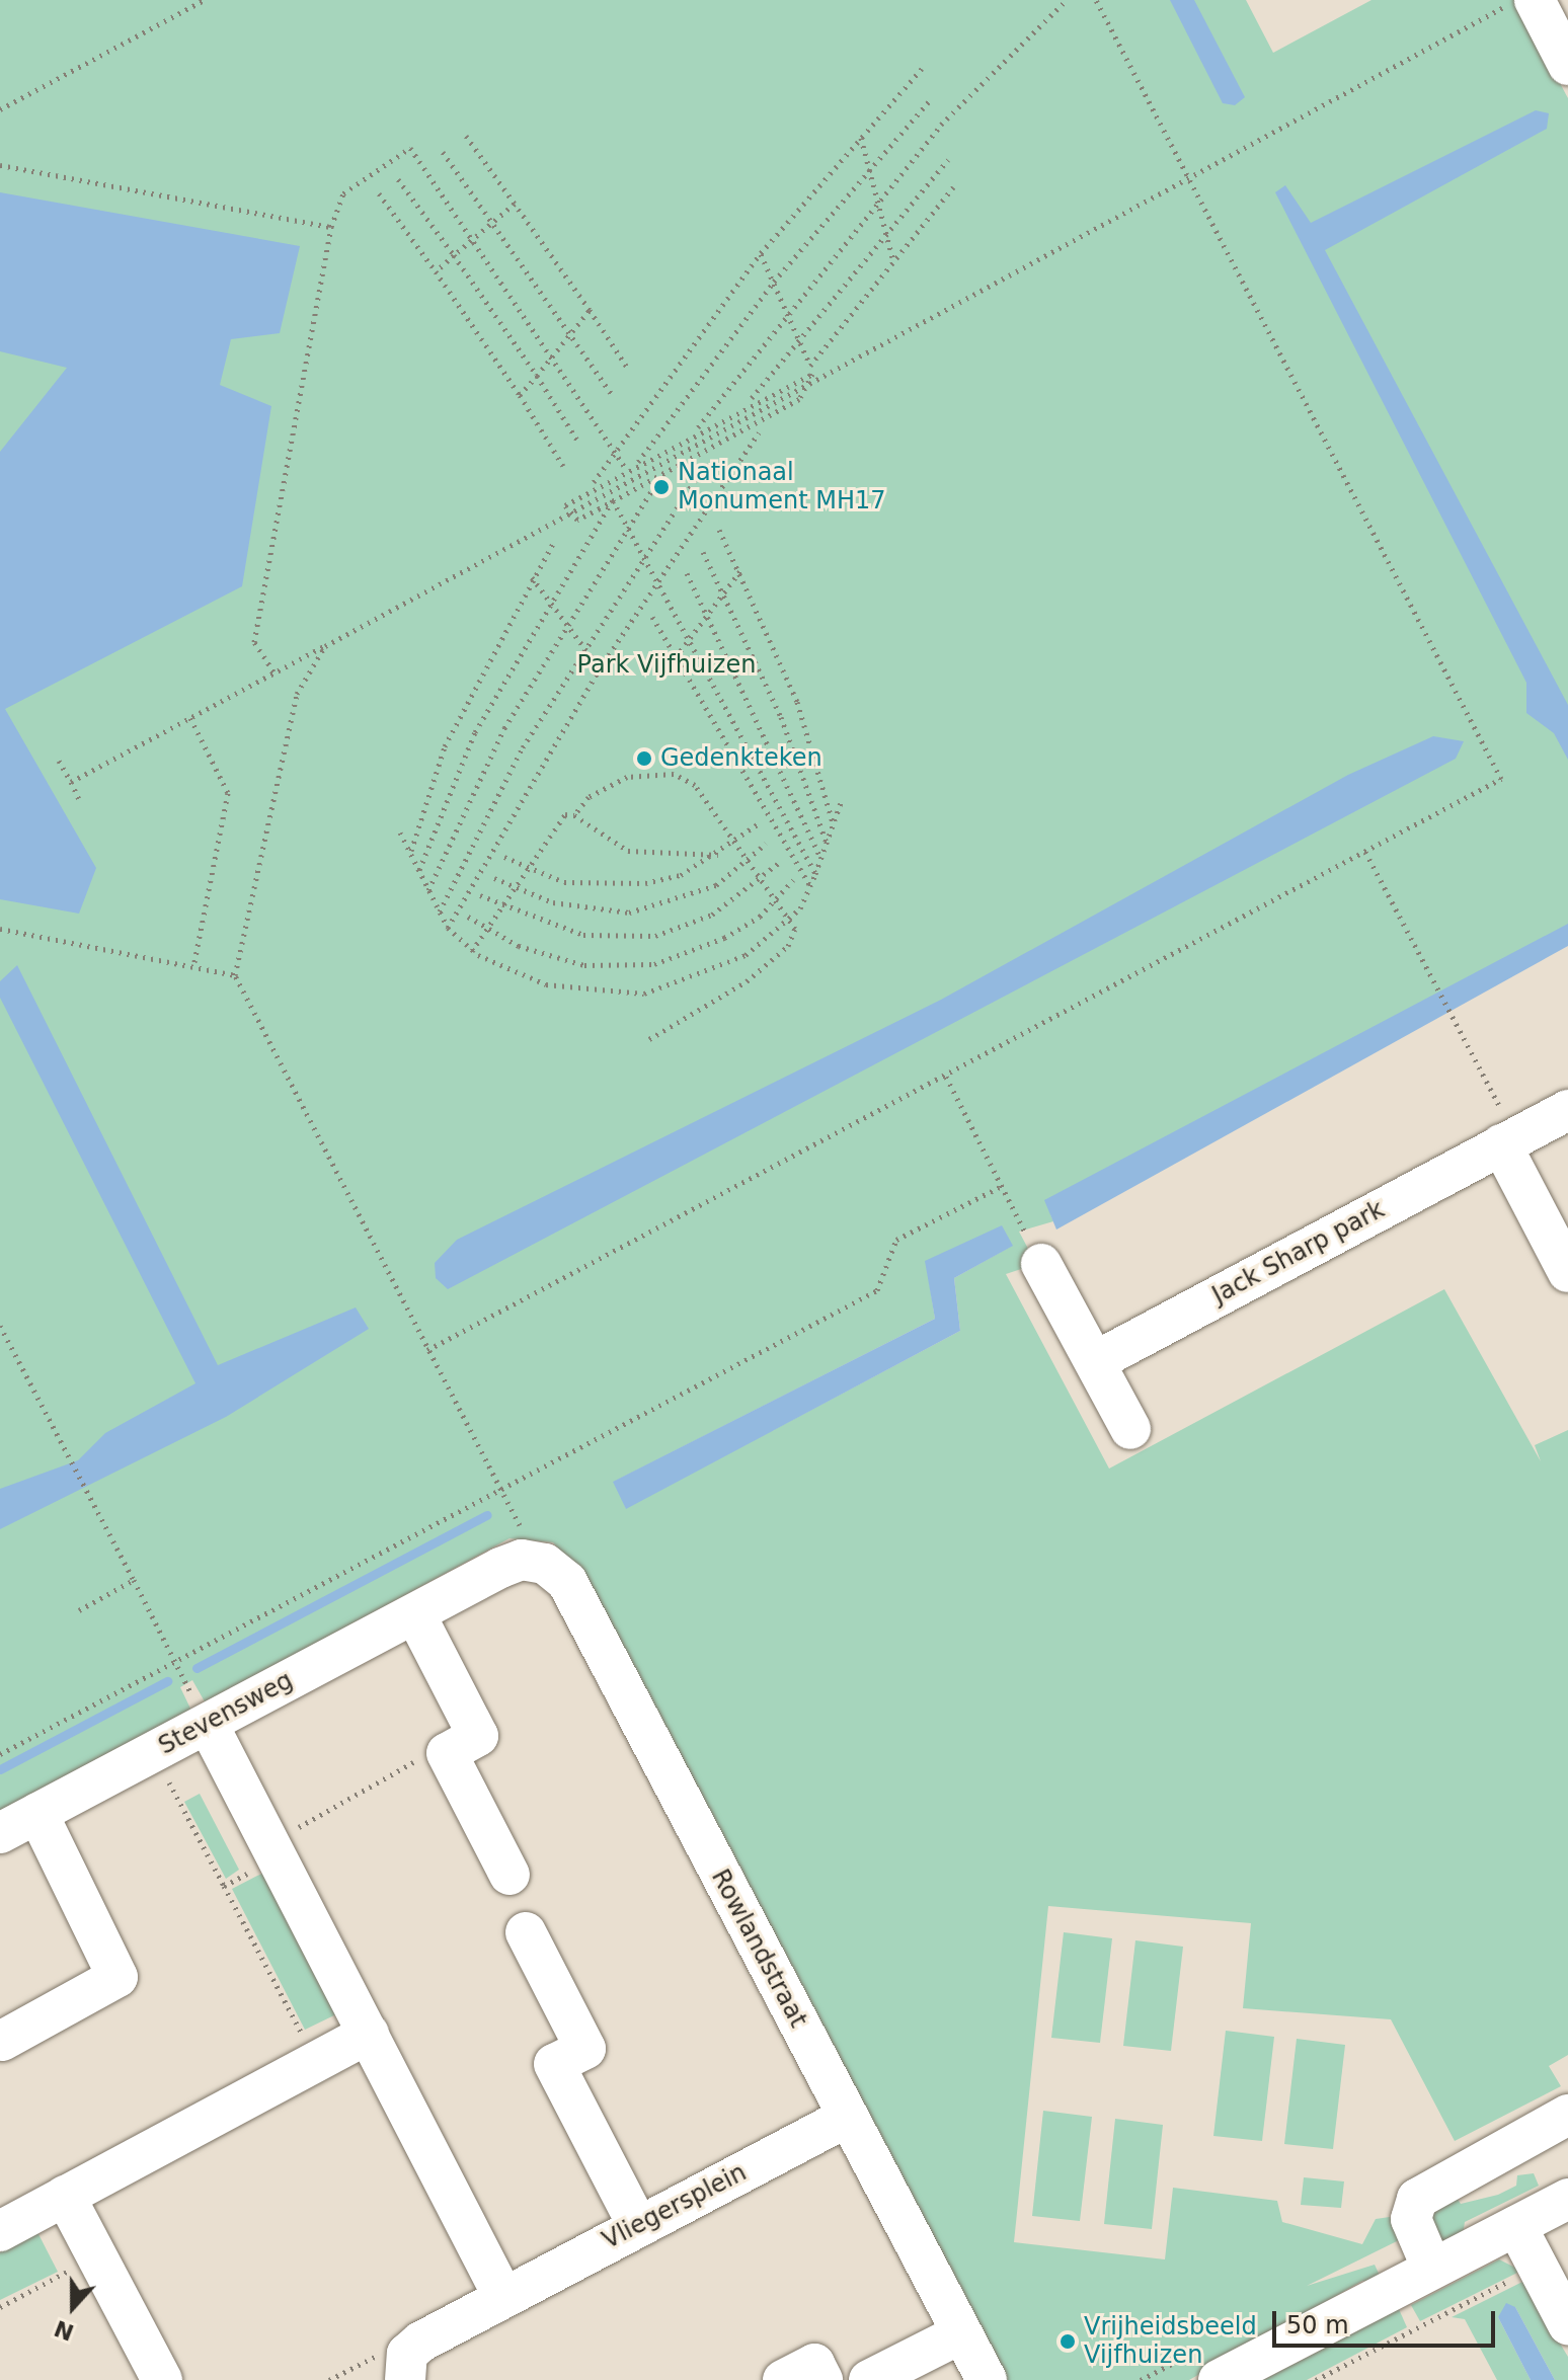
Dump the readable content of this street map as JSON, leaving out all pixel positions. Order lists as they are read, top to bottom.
{
  "streets": {
    "street": [
      "Jack Sharp park",
      "Stevensweg",
      "Rowlandstraat",
      "Vliegersplein"
    ]
  },
  "crossings": [
    ["Stevensweg", "Rowlandstraat"],
    ["Rowlandstraat", "Vliegersplein"]
  ],
  "parks": ["Park Vijfhuizen"],
  "places": ["Nationaal Monument MH17", "Gedenkteken", "Vrijheidsbeeld Vijfhuizen"],
  "scale_bar": "50 m",
  "north": "bottom"
}
